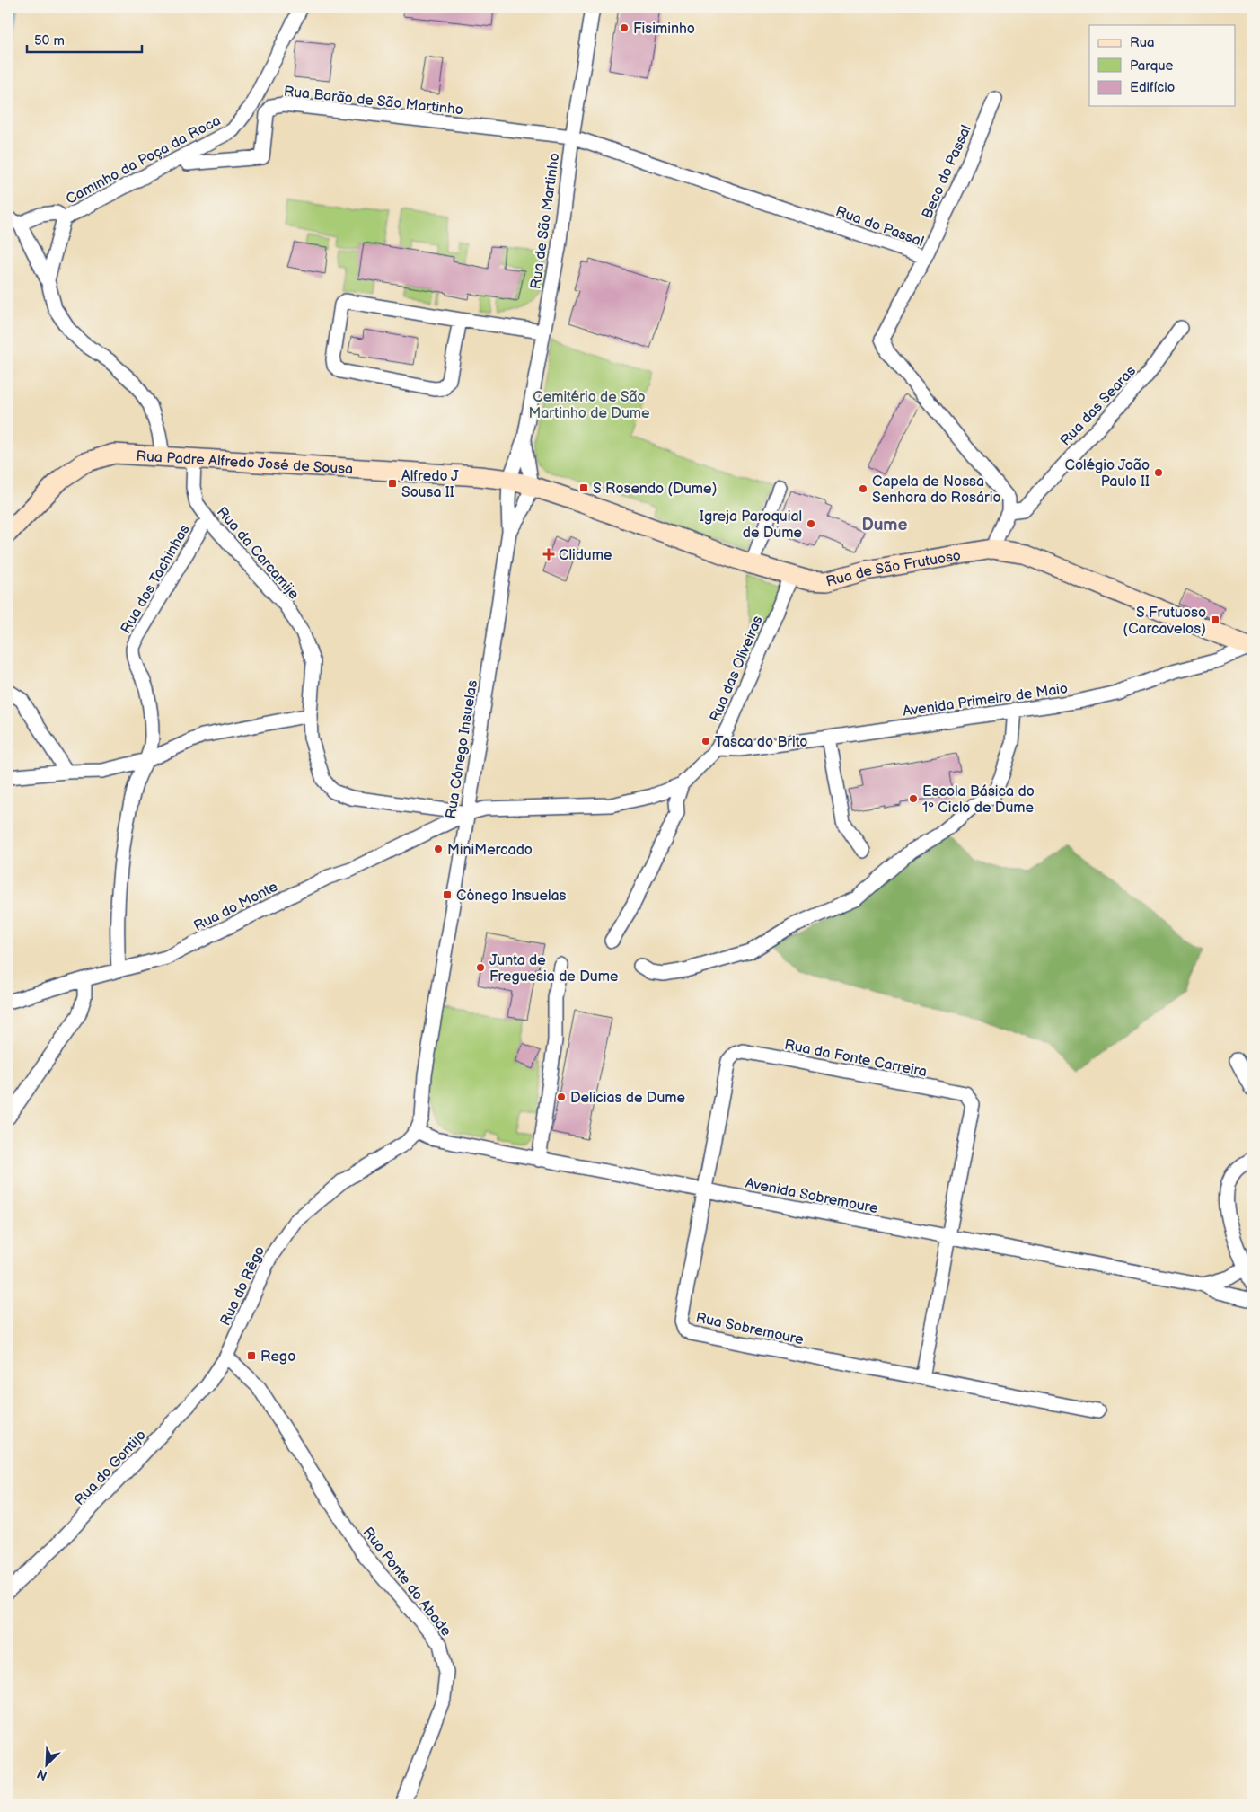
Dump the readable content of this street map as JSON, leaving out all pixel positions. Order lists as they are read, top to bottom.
{
  "streets": {
    "street": [
      "Rua Barão de São Martinho",
      "Caminho da Poça da Roca",
      "Beco do Passal",
      "Rua de São Martinho",
      "Rua do Passal",
      "Rua das Searas",
      "Rua Padre Alfredo José de Sousa",
      "Rua da Carcamije",
      "Rua de São Frutuoso",
      "Rua dos Tachinhas",
      "Rua das Oliveiras",
      "Avenida Primeiro de Maio",
      "Rua Cónego Insuelas",
      "Rua do Monte",
      "Rua da Fonte Carreira",
      "Avenida Sobremoure",
      "Rua do Rêgo",
      "Rua Sobremoure",
      "Rua do Gontijo",
      "Rua Ponte do Abade"
    ]
  },
  "crossings": [
    ["Rua Barão de São Martinho", "Rua de São Martinho"],
    ["Rua Barão de São Martinho", "Rua do Passal"],
    ["Beco do Passal", "Rua do Passal"],
    ["Rua de São Martinho", "Rua do Passal"],
    ["Rua de São Martinho", "Rua Padre Alfredo José de Sousa"],
    ["Rua de São Martinho", "Rua de São Frutuoso"],
    ["Rua de São Martinho", "Rua Cónego Insuelas"],
    ["Rua do Passal", "Rua das Searas"],
    ["Rua Padre Alfredo José de Sousa", "Rua da Carcamije"],
    ["Rua Padre Alfredo José de Sousa", "Rua de São Frutuoso"],
    ["Rua Padre Alfredo José de Sousa", "Rua Cónego Insuelas"],
    ["Rua da Carcamije", "Rua dos Tachinhas"],
    ["Rua da Carcamije", "Rua das Oliveiras"],
    ["Rua da Carcamije", "Rua Cónego Insuelas"],
    ["Rua da Carcamije", "Rua do Monte"],
    ["Rua de São Frutuoso", "Rua das Oliveiras"],
    ["Rua de São Frutuoso", "Avenida Primeiro de Maio"],
    ["Rua de São Frutuoso", "Rua Cónego Insuelas"],
    ["Rua dos Tachinhas", "Rua do Monte"],
    ["Rua das Oliveiras", "Avenida Primeiro de Maio"],
    ["Rua das Oliveiras", "Rua Cónego Insuelas"],
    ["Rua das Oliveiras", "Rua do Monte"],
    ["Rua Cónego Insuelas", "Rua do Monte"],
    ["Rua Cónego Insuelas", "Avenida Sobremoure"],
    ["Rua Cónego Insuelas", "Rua do Rêgo"],
    ["Rua da Fonte Carreira", "Avenida Sobremoure"],
    ["Rua da Fonte Carreira", "Rua Sobremoure"],
    ["Avenida Sobremoure", "Rua do Rêgo"],
    ["Avenida Sobremoure", "Rua Sobremoure"],
    ["Rua do Rêgo", "Rua do Gontijo"],
    ["Rua do Rêgo", "Rua Ponte do Abade"],
    ["Rua do Gontijo", "Rua Ponte do Abade"]
  ],
  "districts": ["Dume"],
  "parks": ["Cemitério de São Martinho de Dume"],
  "places": {
    "other": [
      "Fisiminho",
      "Colégio João Paulo II",
      "Capela de Nossa Senhora do Rosário",
      "Igreja Paroquial de Dume",
      "Tasca do Brito",
      "Escola Básica do 1º Ciclo de Dume",
      "MiniMercado",
      "Junta de Freguesia de Dume",
      "Delicias de Dume"
    ],
    "transit": [
      "Alfredo J Sousa II",
      "S Rosendo (Dume)",
      "S Frutuoso (Carcavelos)",
      "Cónego Insuelas",
      "Rego"
    ],
    "health": ["Clidume"]
  },
  "legend": ["Rua", "Parque", "Edifício"],
  "scale_bar": "50 m",
  "north": "bottom left"
}
